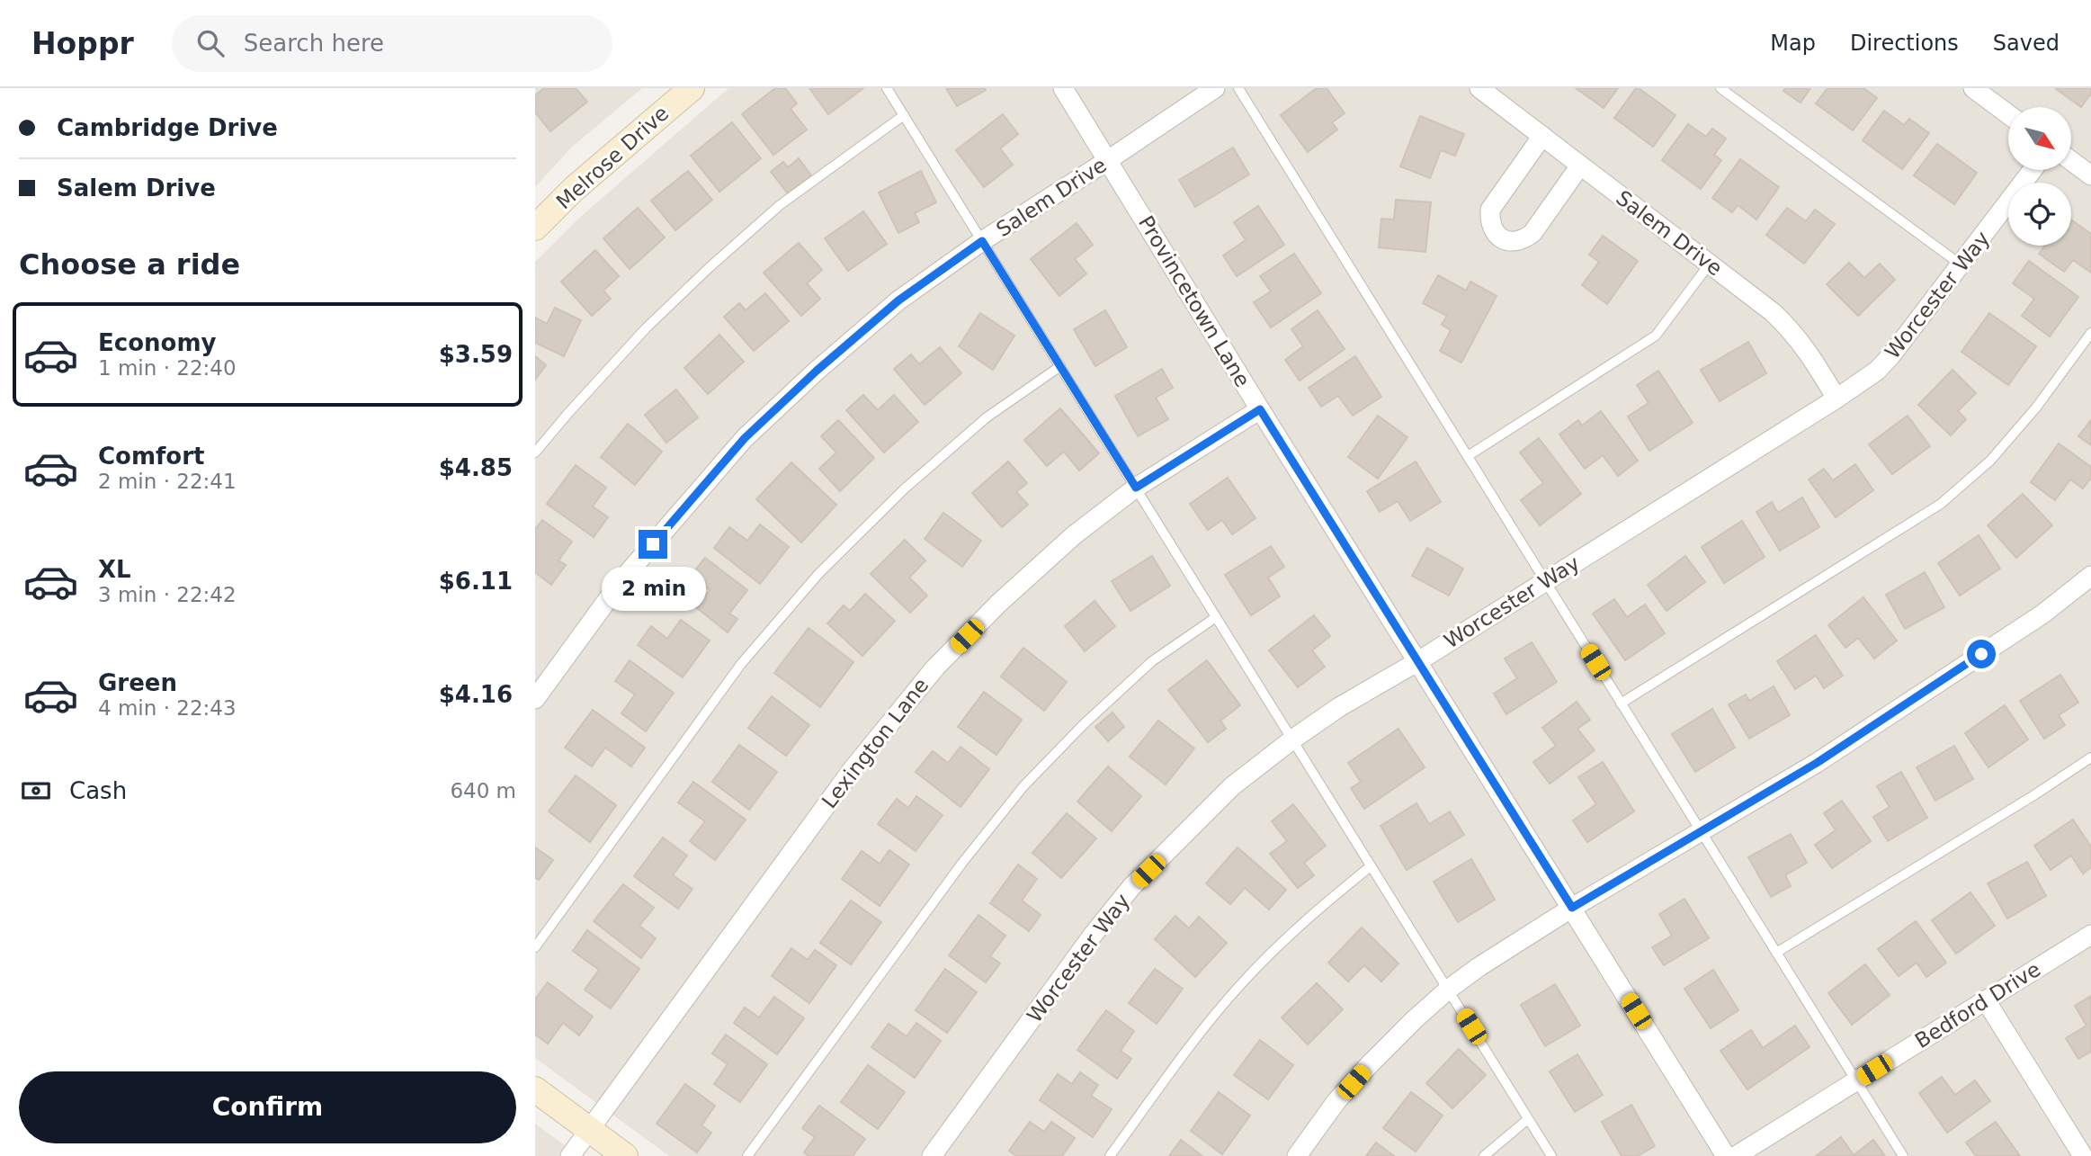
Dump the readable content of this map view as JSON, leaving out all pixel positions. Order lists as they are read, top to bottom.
{
  "streets": {
    "street": [
      "Melrose Drive",
      "Salem Drive",
      "Worcester Way",
      "Provincetown Lane",
      "Lexington Lane",
      "Bedford Drive"
    ]
  },
  "crossings": [
    ["Salem Drive", "Worcester Way"],
    ["Salem Drive", "Provincetown Lane"],
    ["Worcester Way", "Provincetown Lane"],
    ["Provincetown Lane", "Lexington Lane"]
  ],
  "north": "bottom right",
  "page": {
    "header": "Hoppr",
    "search": "Search here",
    "nav": ["Map", "Directions", "Saved"],
    "banner": ["Cambridge Drive", "Salem Drive"],
    "heading": "Choose a ride",
    "list": [
      {
        "name": "Economy",
        "note": "1 min · 22:40",
        "value": "$3.59"
      },
      {
        "name": "Comfort",
        "note": "2 min · 22:41",
        "value": "$4.85"
      },
      {
        "name": "XL",
        "note": "3 min · 22:42",
        "value": "$6.11"
      },
      {
        "name": "Green",
        "note": "4 min · 22:43",
        "value": "$4.16"
      }
    ],
    "bubble": "2 min",
    "pay": ["Cash", "640 m"],
    "buttons": "Confirm"
  }
}
